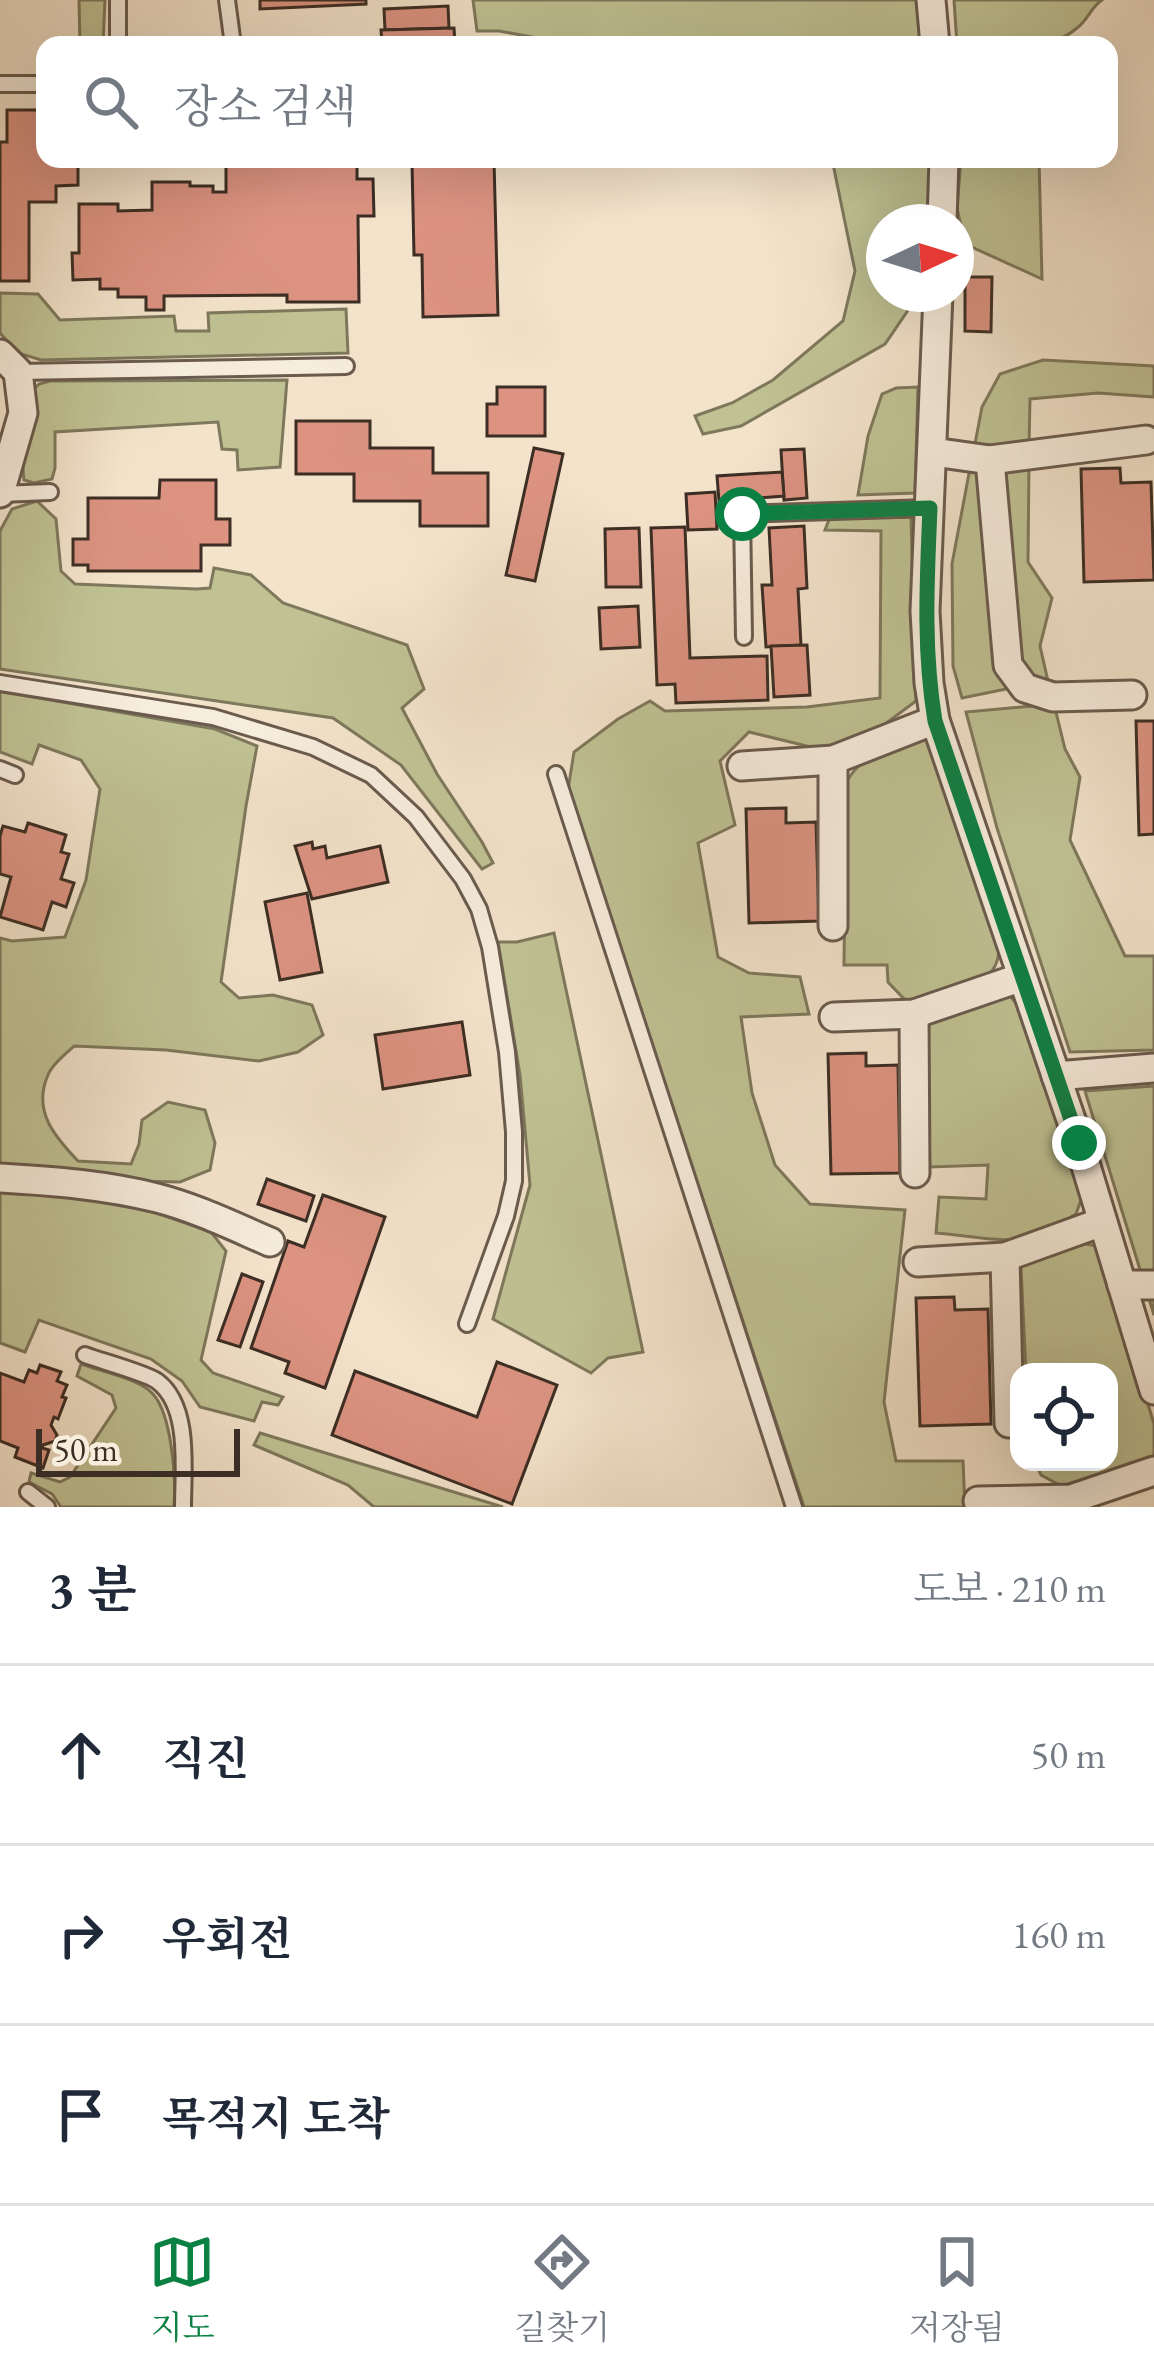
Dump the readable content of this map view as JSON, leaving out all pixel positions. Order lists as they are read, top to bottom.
{
  "scale_bar": "50 m",
  "north": "right",
  "page": {
    "search": "장소 검색",
    "scale": "50 m",
    "heading": ["3 분", "도보 · 210 m"],
    "list": [
      ["직진", "50 m"],
      ["우회전", "160 m"],
      "목적지 도착"
    ],
    "nav": ["지도", "길찾기", "저장됨"]
  }
}
